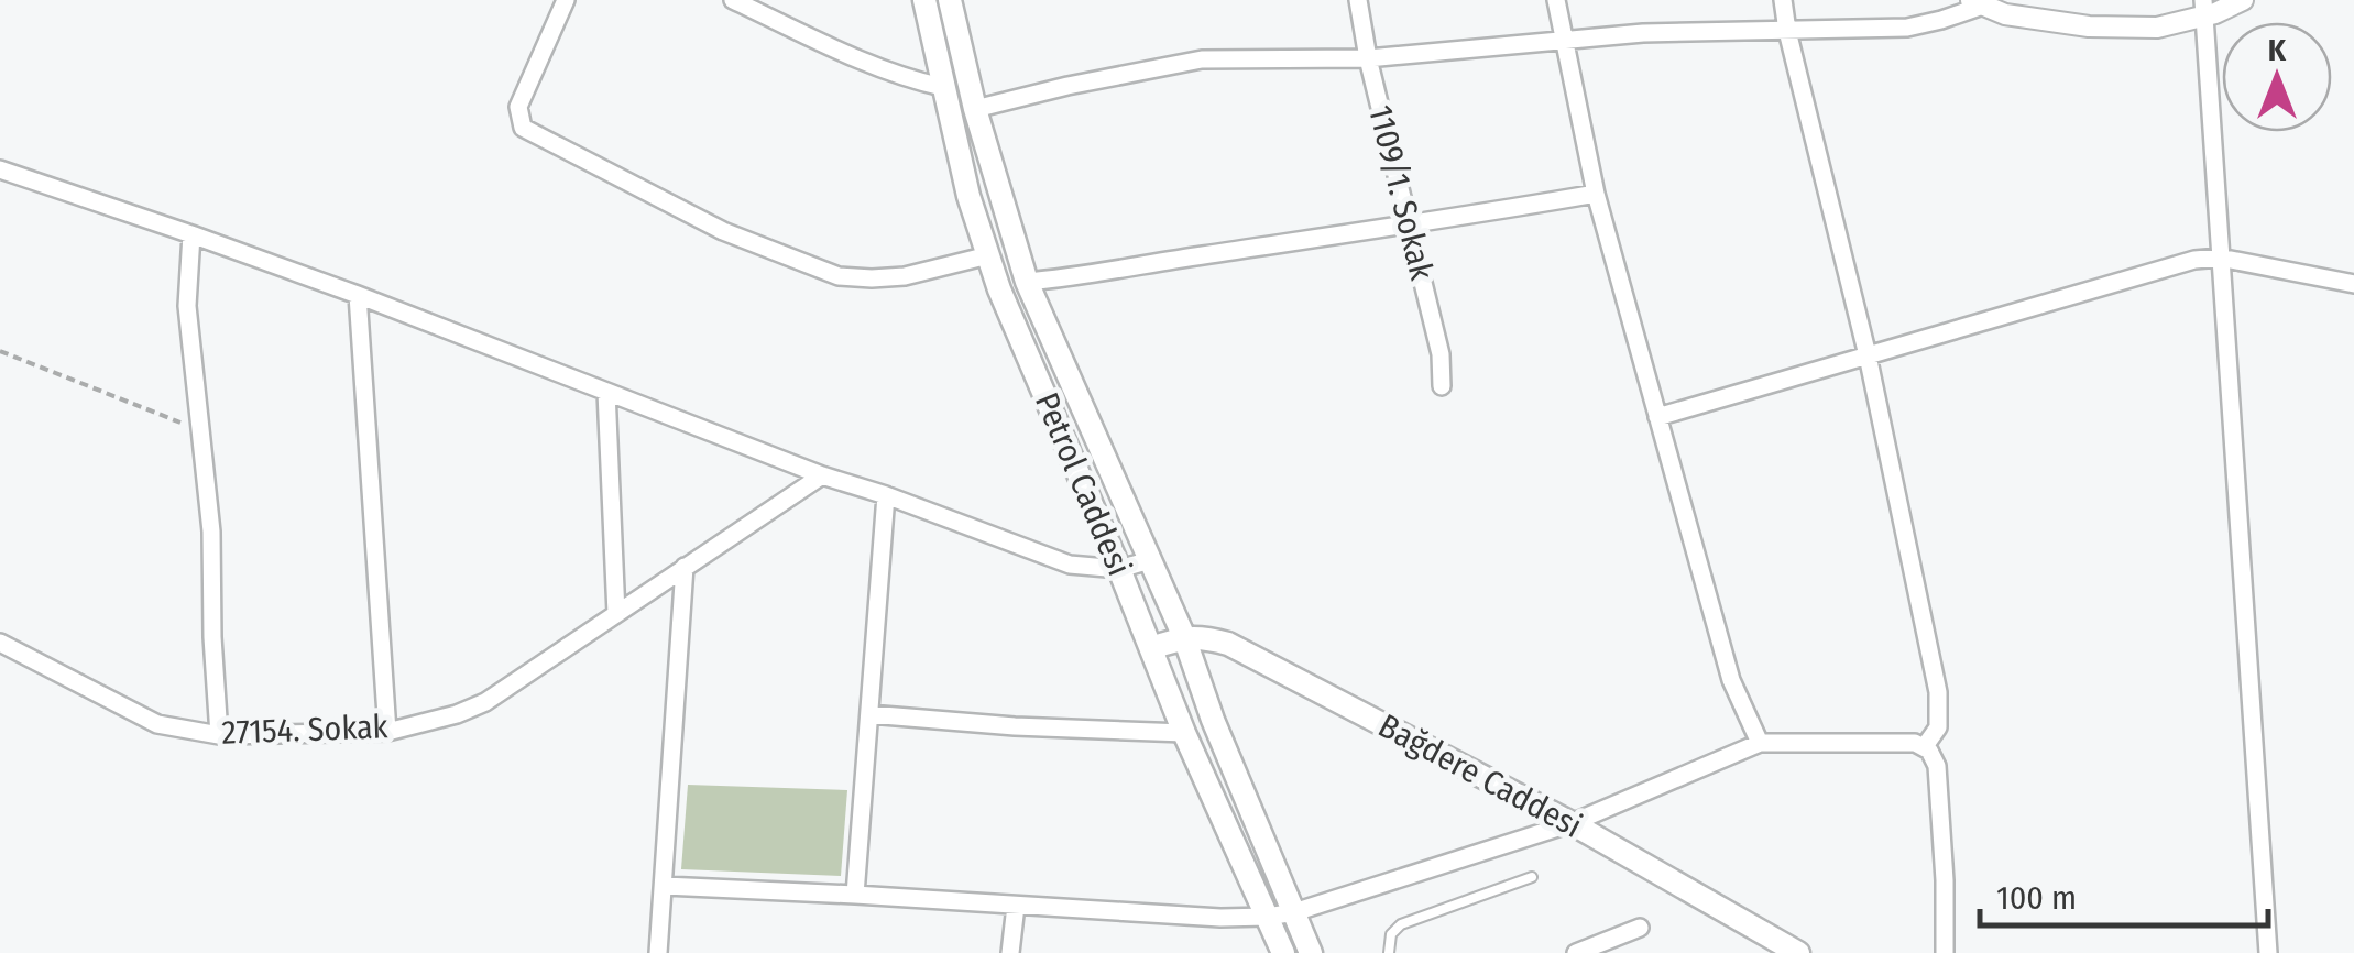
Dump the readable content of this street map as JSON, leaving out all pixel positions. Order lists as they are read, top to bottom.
{
  "streets": {
    "main road": ["Petrol Caddesi", "Bağdere Caddesi"],
    "street": ["1109/1. Sokak", "27154. Sokak"]
  },
  "scale_bar": "100 m",
  "north": "top"
}
